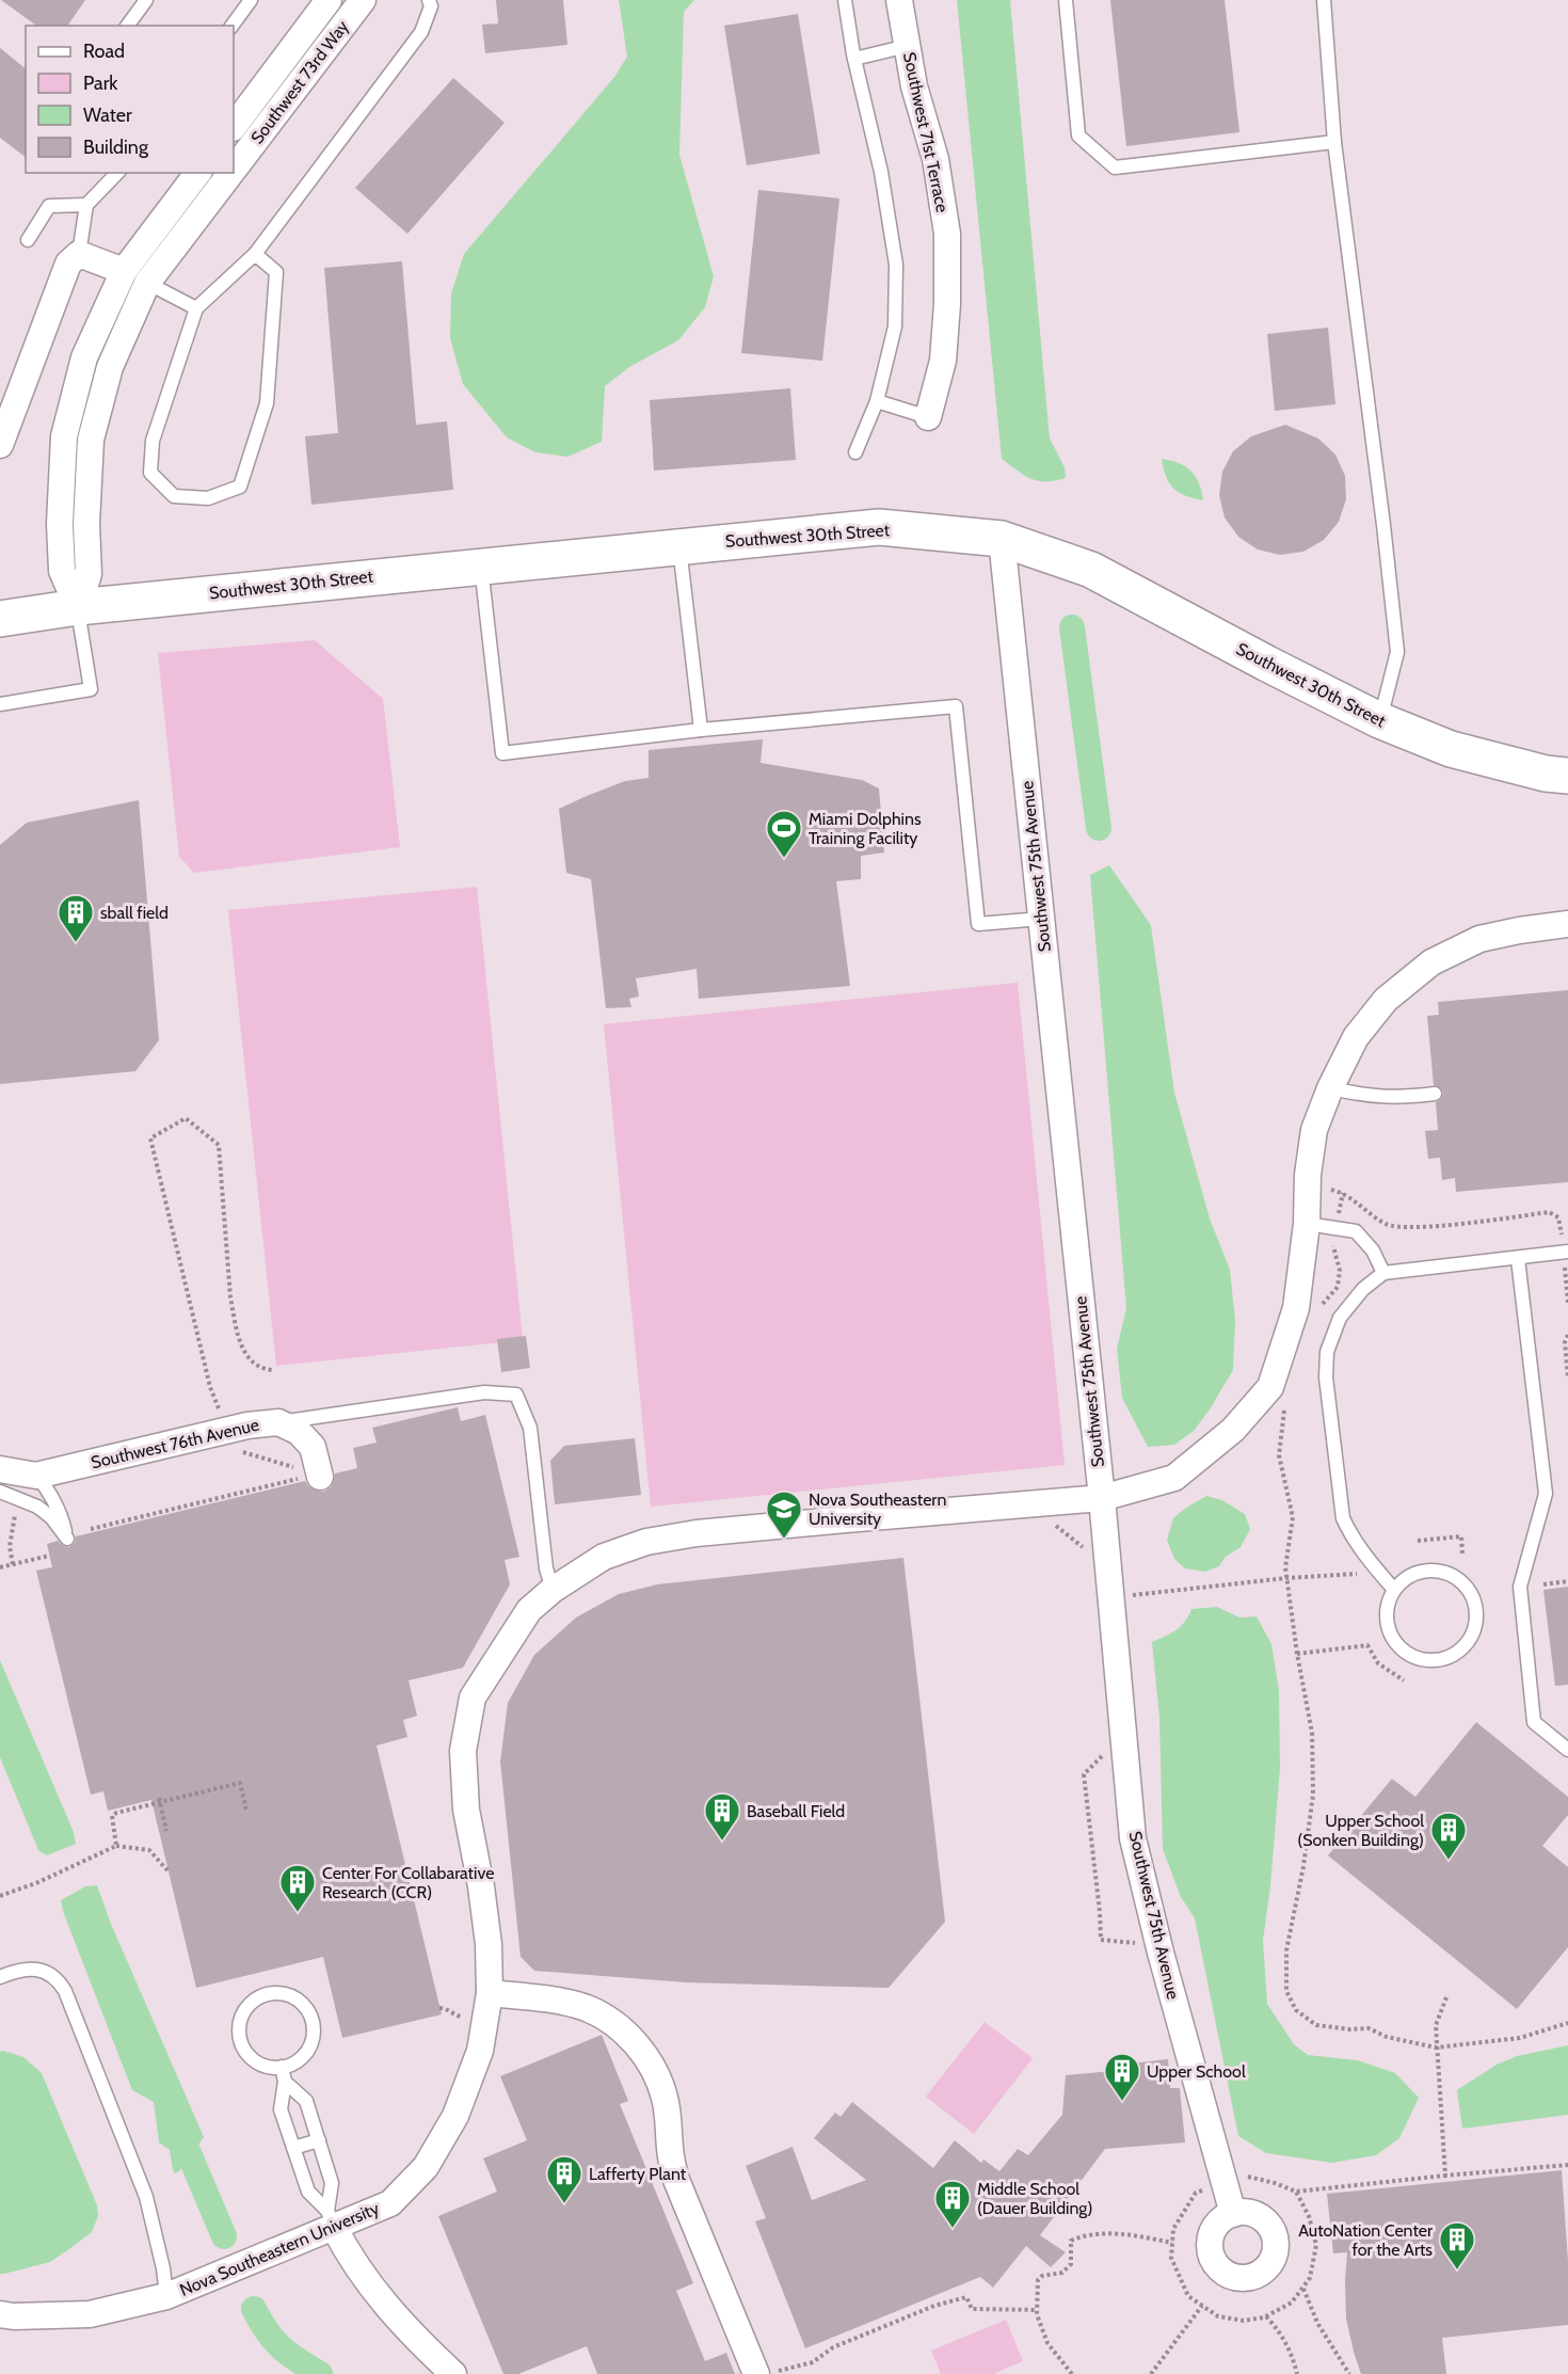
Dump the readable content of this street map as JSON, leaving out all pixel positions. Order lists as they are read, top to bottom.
{
  "streets": {
    "street": [
      "Southwest 73rd Way",
      "Southwest 71st Terrace",
      "Southwest 30th Street",
      "Southwest 75th Avenue",
      "Southwest 76th Avenue",
      "Nova Southeastern University"
    ]
  },
  "crossings": [
    ["Southwest 73rd Way", "Southwest 30th Street"],
    ["Southwest 30th Street", "Southwest 75th Avenue"],
    ["Southwest 75th Avenue", "Nova Southeastern University"]
  ],
  "places": {
    "sports": ["Miami Dolphins Training Facility"],
    "building": [
      "sball field",
      "Baseball Field",
      "Upper School (Sonken Building)",
      "Center For Collabarative Research (CCR)",
      "Upper School",
      "Lafferty Plant",
      "Middle School (Dauer Building)",
      "AutoNation Center for the Arts"
    ],
    "school or university": ["Nova Southeastern University"]
  },
  "legend": [
    "Road",
    "Park",
    "Water",
    "Building"
  ]
}
